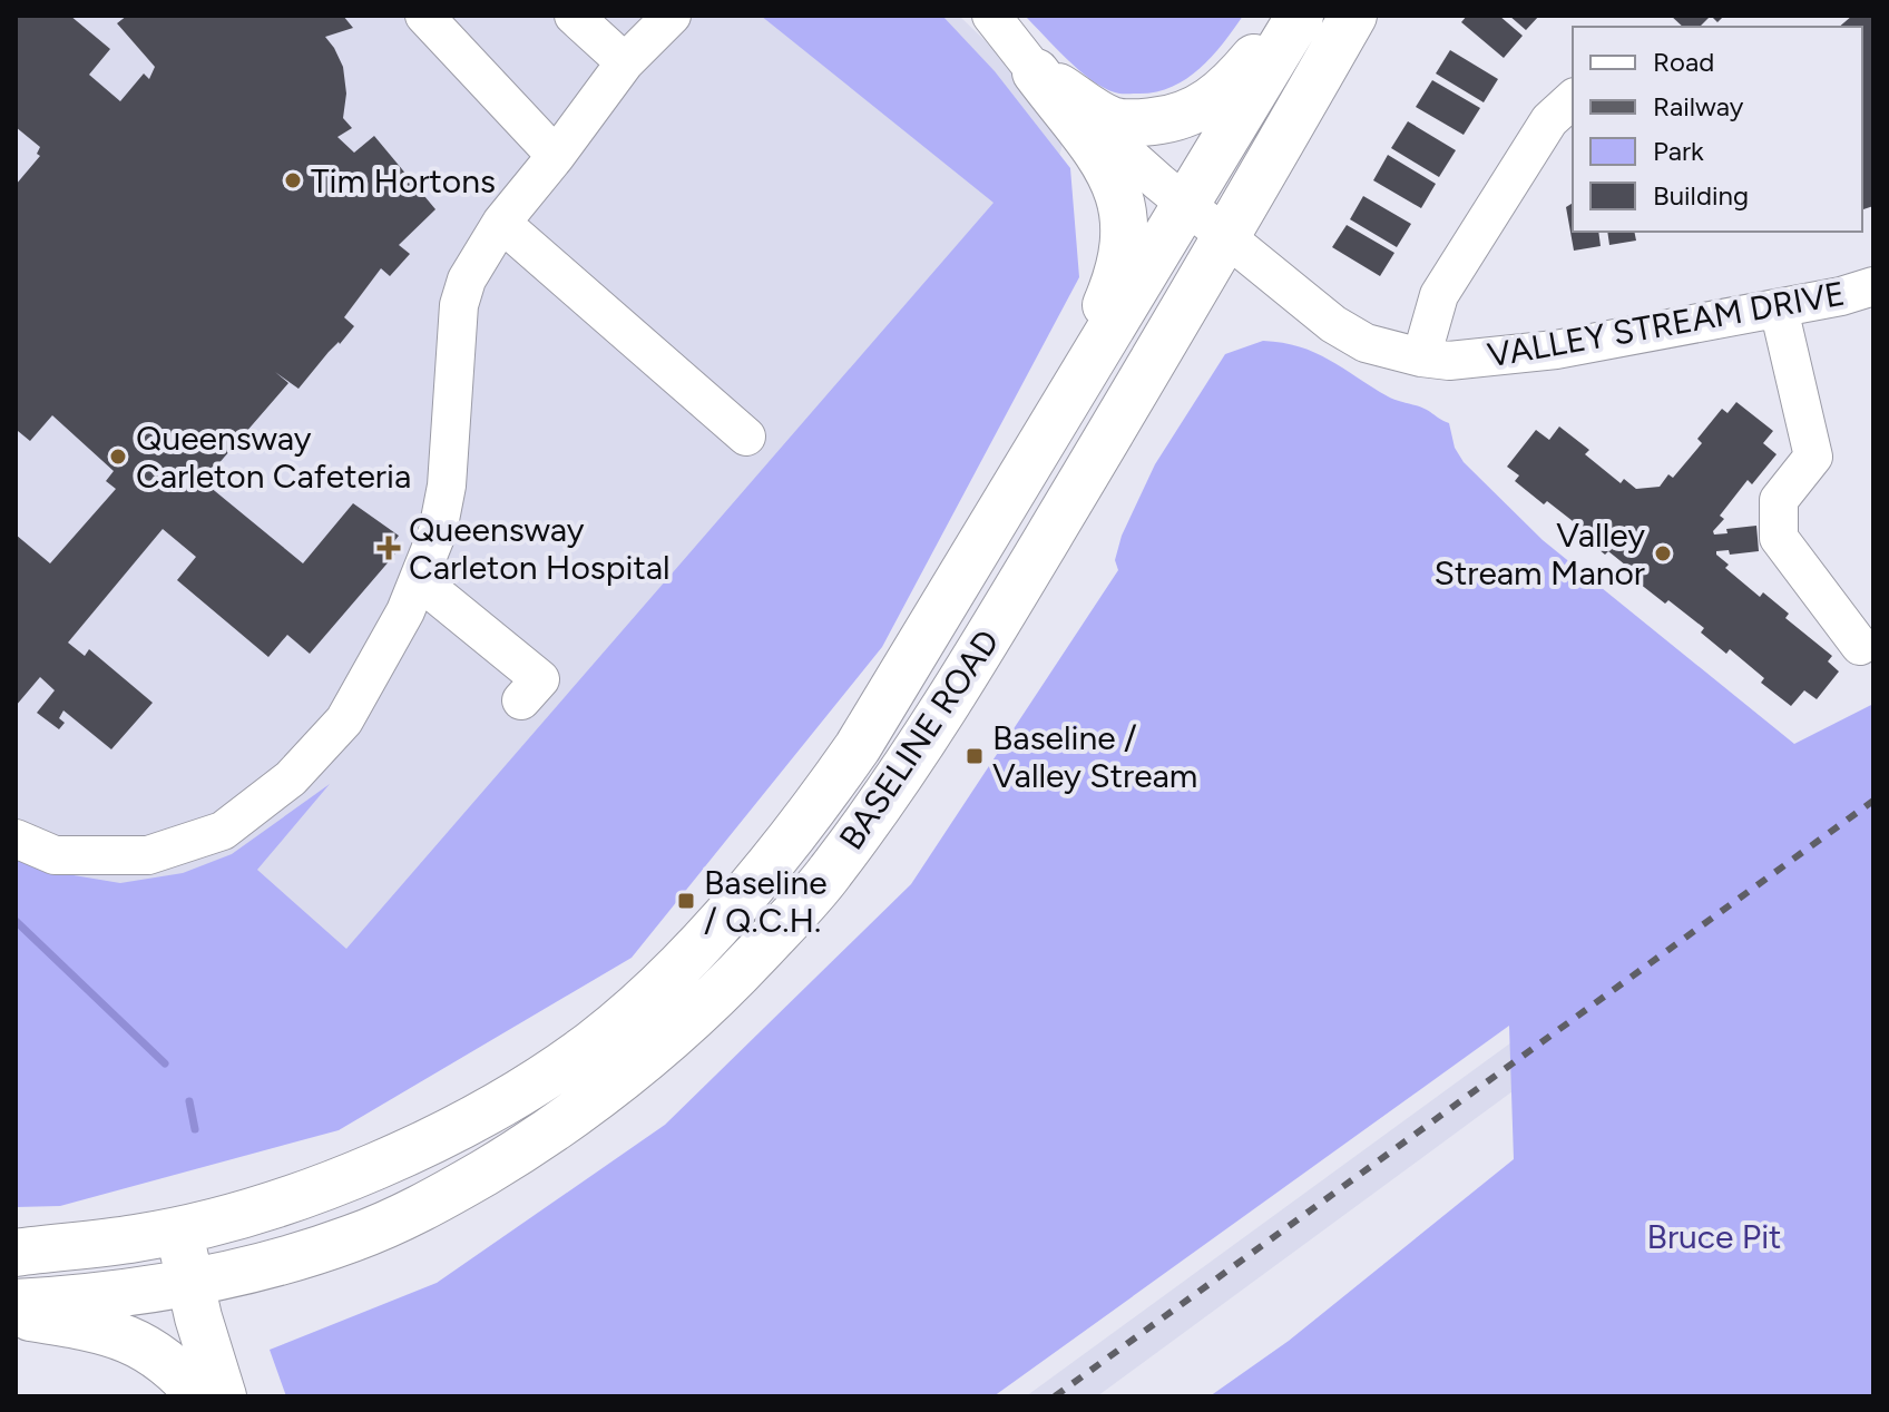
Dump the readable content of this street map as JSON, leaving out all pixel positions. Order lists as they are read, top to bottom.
{
  "streets": {
    "main road": ["BASELINE ROAD"],
    "street": ["VALLEY STREAM DRIVE"]
  },
  "crossings": [
    ["VALLEY STREAM DRIVE", "BASELINE ROAD"]
  ],
  "parks": ["Bruce Pit"],
  "places": {
    "other": ["Tim Hortons", "Queensway Carleton Cafeteria", "Valley Stream Manor"],
    "health": ["Queensway Carleton Hospital"],
    "transit": ["Baseline / Valley Stream", "Baseline / Q.C.H."]
  },
  "legend": [
    "Road",
    "Railway",
    "Park",
    "Building"
  ]
}
